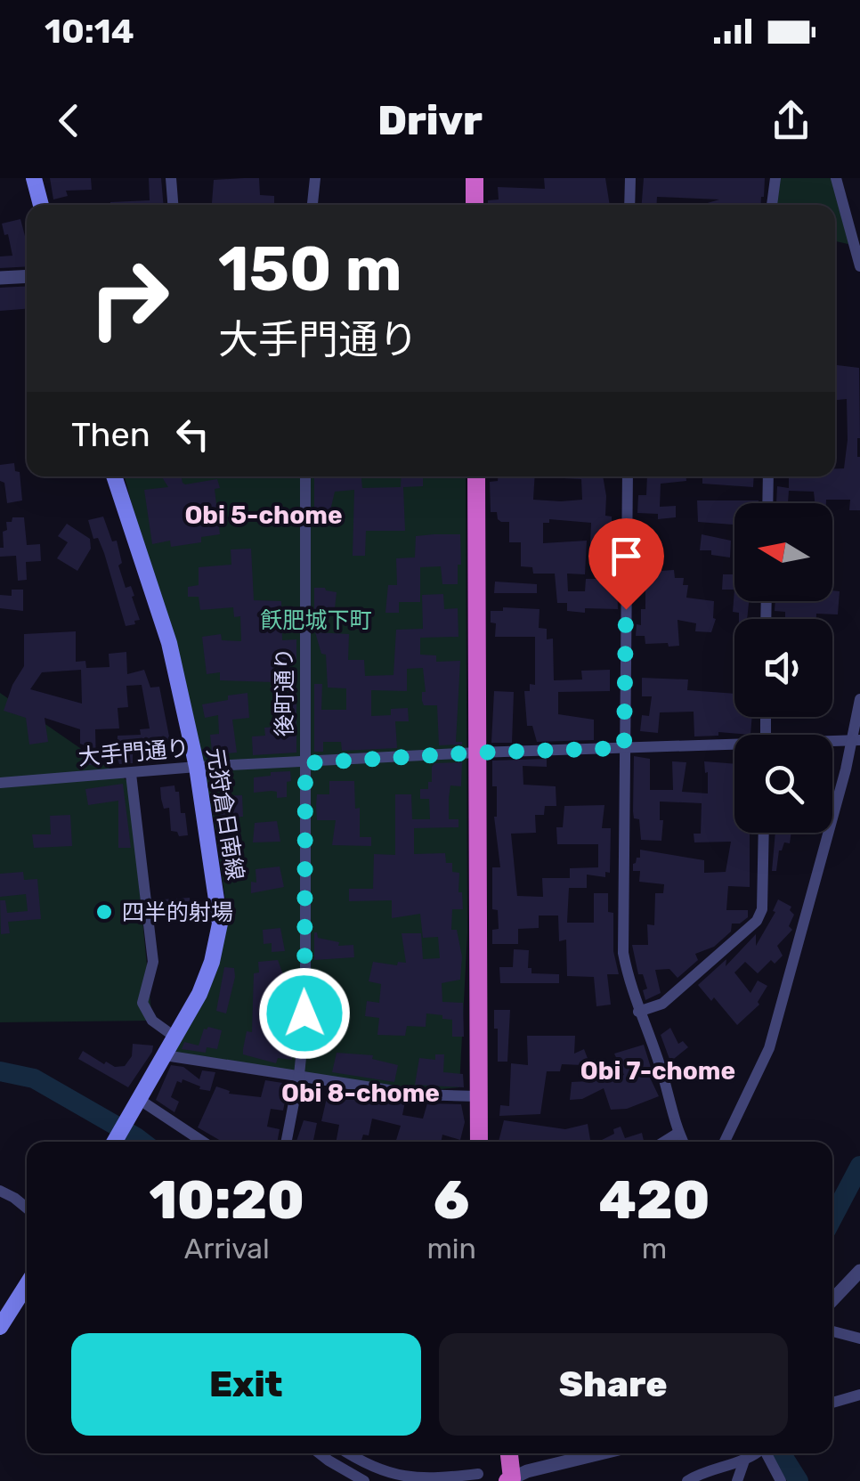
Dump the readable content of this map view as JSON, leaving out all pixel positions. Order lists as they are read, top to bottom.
{
  "streets": {
    "main road": ["元狩倉日南線"],
    "street": ["後町通り", "大手門通り"]
  },
  "crossings": [
    ["後町通り", "大手門通り"],
    ["大手門通り", "元狩倉日南線"]
  ],
  "districts": ["Obi 5-chome", "Obi 7-chome", "Obi 8-chome"],
  "parks": ["飫肥城下町"],
  "places": ["四半的射場"],
  "north": "left",
  "page": {
    "status": "10:14",
    "header": "Drivr",
    "turn": ["150 m", "大手門通り"],
    "then": "Then",
    "eta": [
      "10:20",
      "Arrival",
      "6",
      "min",
      "420",
      "m"
    ],
    "buttons": ["Exit", "Share"]
  }
}
